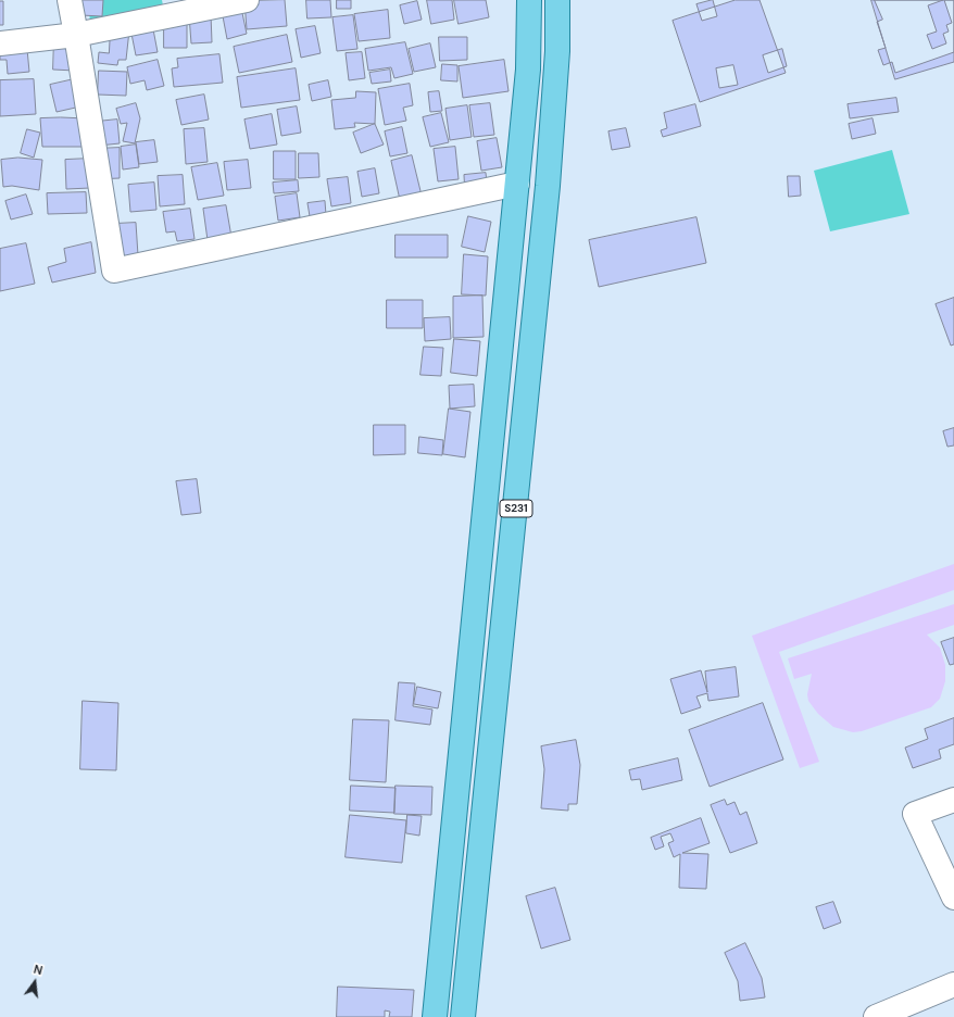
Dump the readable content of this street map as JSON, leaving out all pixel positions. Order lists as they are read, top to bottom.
{
  "streets": {
    "main road": ["S231"]
  },
  "north": "top"
}
